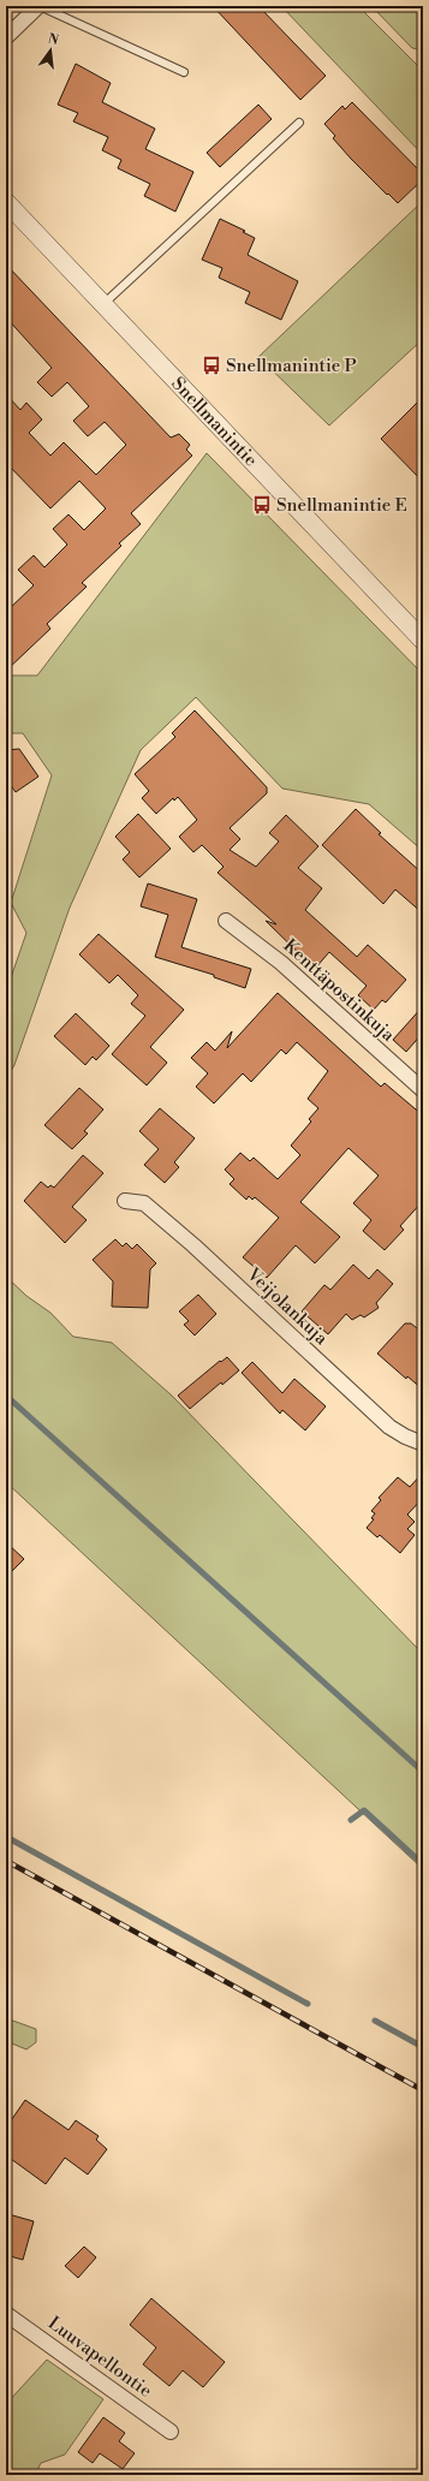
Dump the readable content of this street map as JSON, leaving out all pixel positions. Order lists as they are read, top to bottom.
{
  "streets": {
    "street": [
      "Snellmanintie",
      "Kenttäpostinkuja",
      "Veijolankuja",
      "Luuvapellontie"
    ]
  },
  "places": {
    "bus stop": ["Snellmanintie P", "Snellmanintie E"]
  },
  "north": "top"
}
